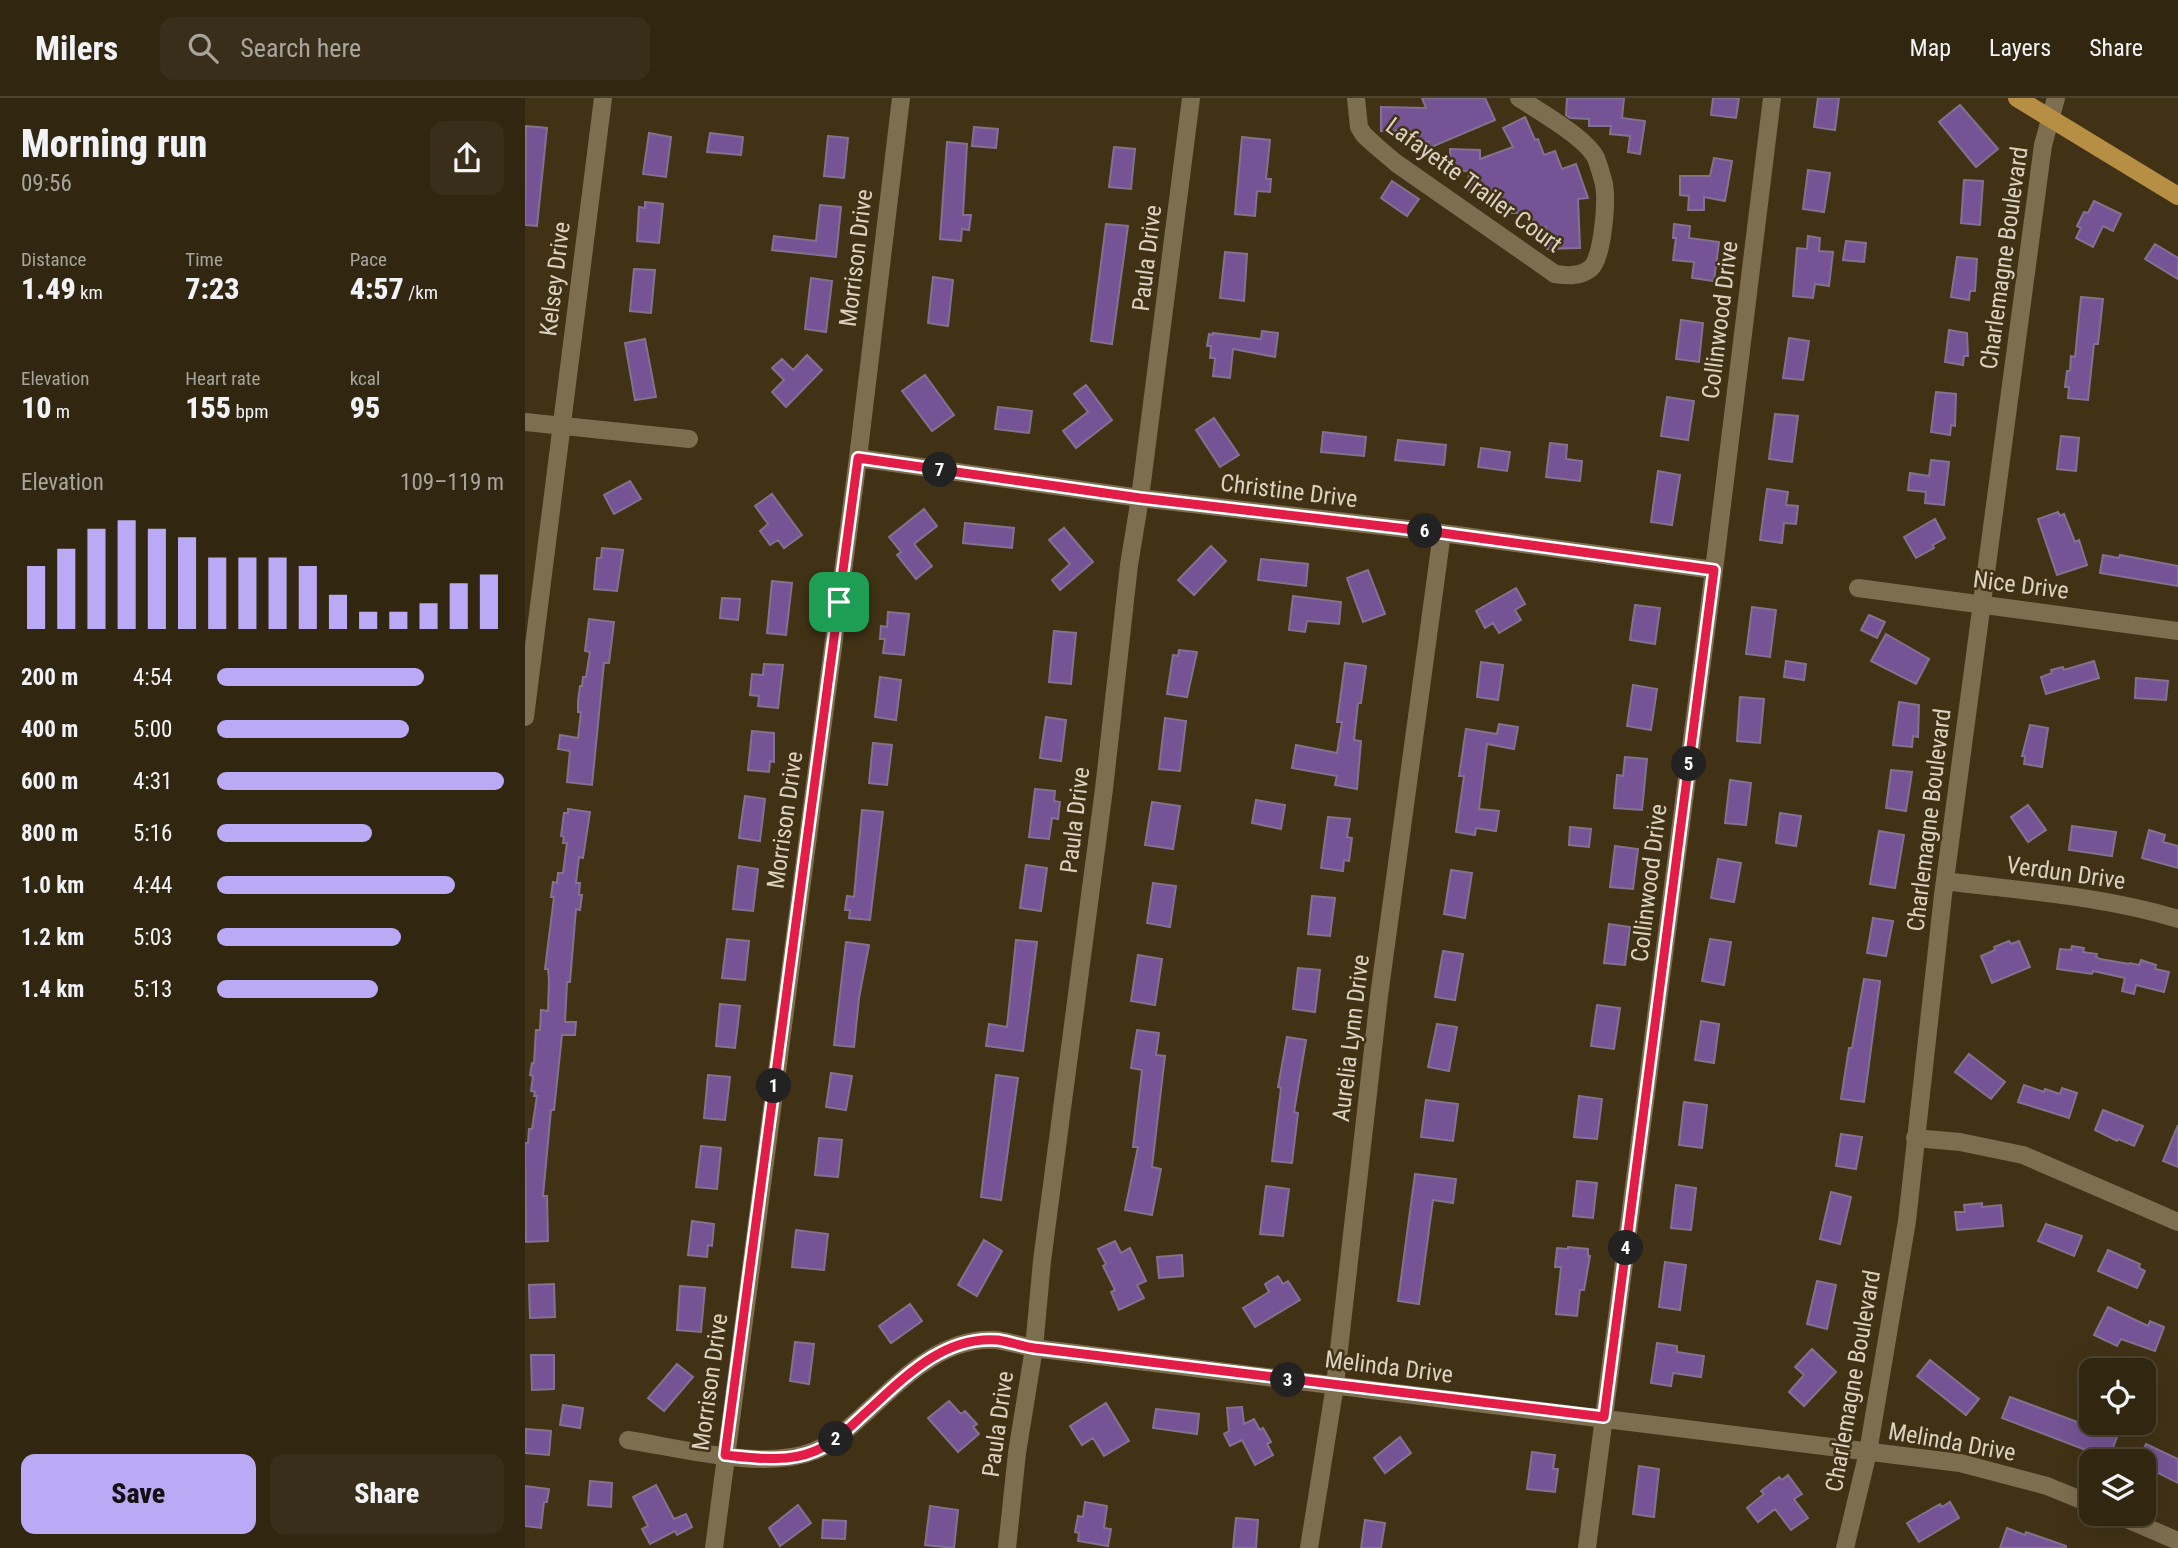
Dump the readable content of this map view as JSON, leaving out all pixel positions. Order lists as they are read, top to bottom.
{
  "streets": {
    "street": [
      "Lafayette Trailer Court",
      "Morrison Drive",
      "Paula Drive",
      "Charlemagne Boulevard",
      "Kelsey Drive",
      "Collinwood Drive",
      "Christine Drive",
      "Nice Drive",
      "Verdun Drive",
      "Aurelia Lynn Drive",
      "Melinda Drive"
    ]
  },
  "crossings": [
    ["Morrison Drive", "Christine Drive"],
    ["Morrison Drive", "Melinda Drive"],
    ["Paula Drive", "Christine Drive"],
    ["Paula Drive", "Melinda Drive"],
    ["Charlemagne Boulevard", "Nice Drive"],
    ["Charlemagne Boulevard", "Verdun Drive"],
    ["Charlemagne Boulevard", "Melinda Drive"],
    ["Collinwood Drive", "Christine Drive"],
    ["Collinwood Drive", "Melinda Drive"],
    ["Christine Drive", "Aurelia Lynn Drive"],
    ["Aurelia Lynn Drive", "Melinda Drive"]
  ],
  "page": {
    "header": "Milers",
    "search": "Search here",
    "nav": ["Map", "Layers", "Share"],
    "heading": ["Morning run", "09:56"],
    "stats": [
      ["Distance", "1.49 km"],
      ["Time", "7:23"],
      ["Pace", "4:57 /km"],
      ["Elevation", "10 m"],
      ["Heart rate", "155 bpm"],
      ["kcal", "95"]
    ],
    "pins": [
      "7",
      "6",
      "5",
      "1",
      "4",
      "3",
      "2"
    ],
    "chart": ["Elevation", "109–119 m"],
    "list": [
      {
        "name": "200 m",
        "note": "4:54"
      },
      {
        "name": "400 m",
        "note": "5:00"
      },
      {
        "name": "600 m",
        "note": "4:31"
      },
      {
        "name": "800 m",
        "note": "5:16"
      },
      {
        "name": "1.0 km",
        "note": "4:44"
      },
      {
        "name": "1.2 km",
        "note": "5:03"
      },
      {
        "name": "1.4 km",
        "note": "5:13"
      }
    ],
    "buttons": ["Save", "Share"]
  }
}
